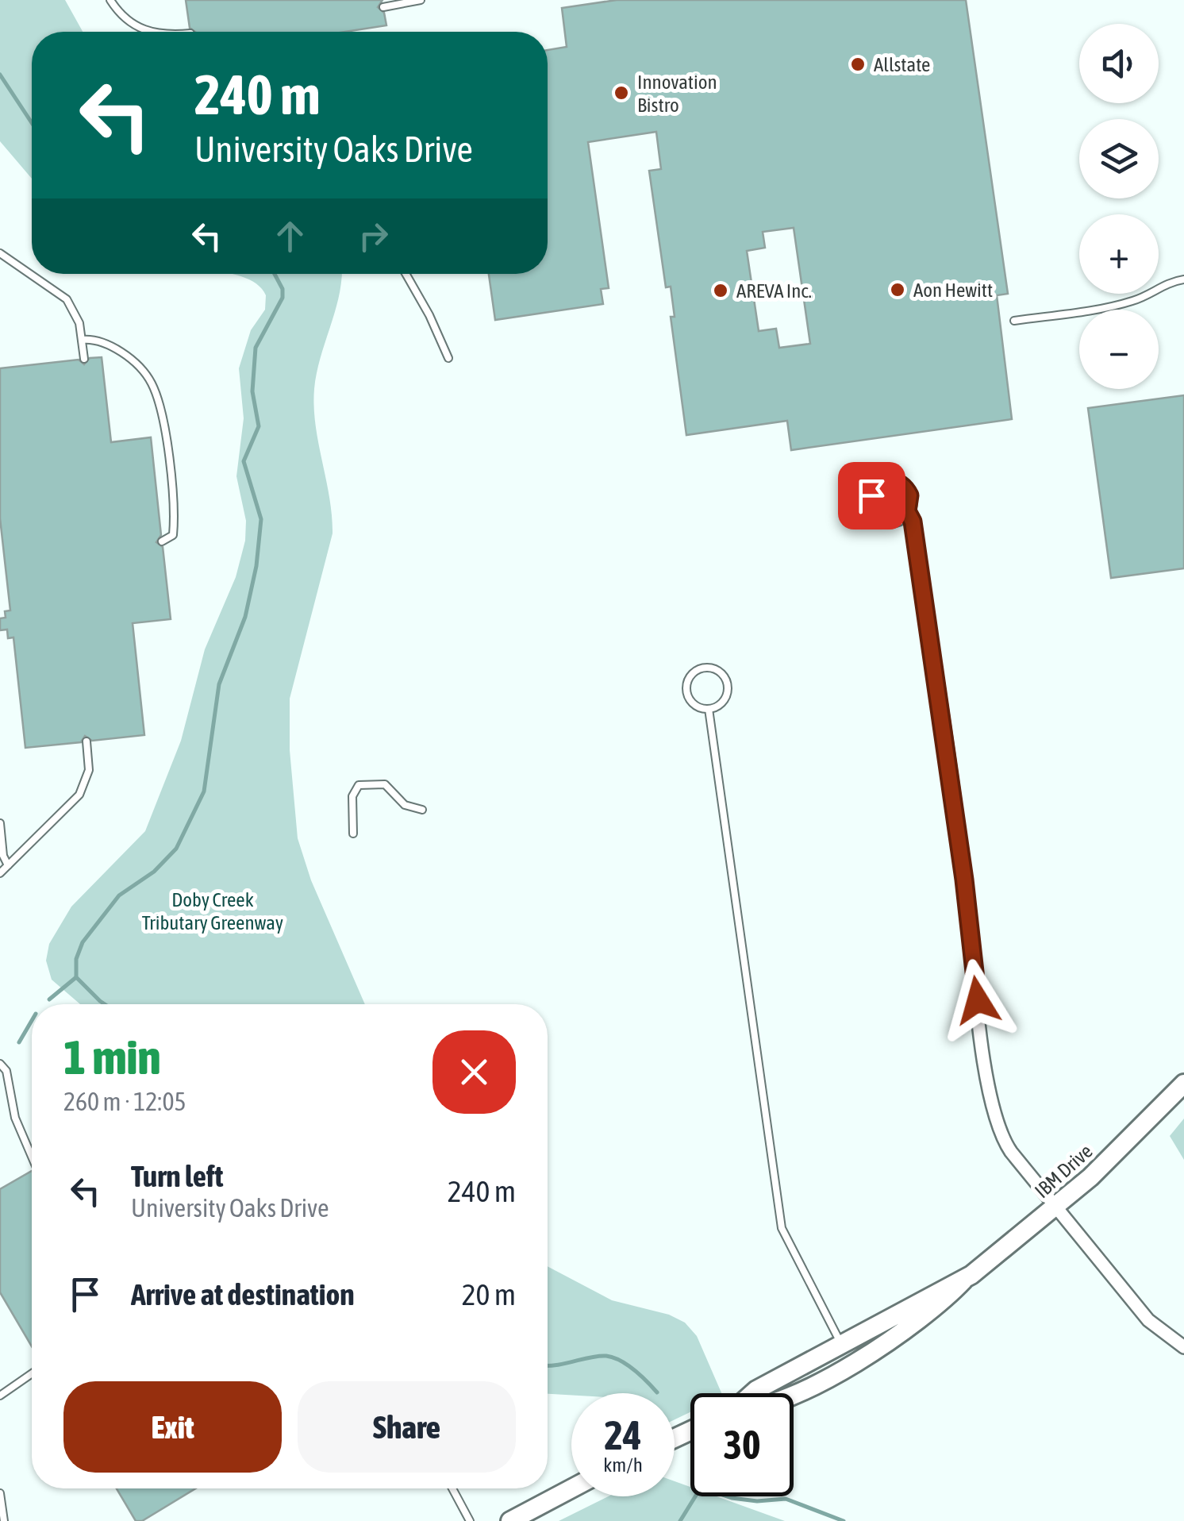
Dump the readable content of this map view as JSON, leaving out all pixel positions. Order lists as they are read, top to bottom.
{
  "streets": {
    "street": ["IBM Drive"]
  },
  "parks": ["Doby Creek Tributary Greenway"],
  "places": [
    "Allstate",
    "Innovation Bistro",
    "Aon Hewitt",
    "AREVA Inc."
  ],
  "page": {
    "map_buttons": ["+", "−"],
    "turn": ["240 m", "University Oaks Drive"],
    "heading": ["1 min", "260 m · 12:05"],
    "list": [
      {
        "name": "Turn left",
        "note": "University Oaks Drive",
        "value": "240 m"
      },
      {
        "name": "Arrive at destination",
        "value": "20 m"
      }
    ],
    "buttons": ["Exit", "Share"],
    "speed": "24 km/h",
    "limit": "30"
  }
}
